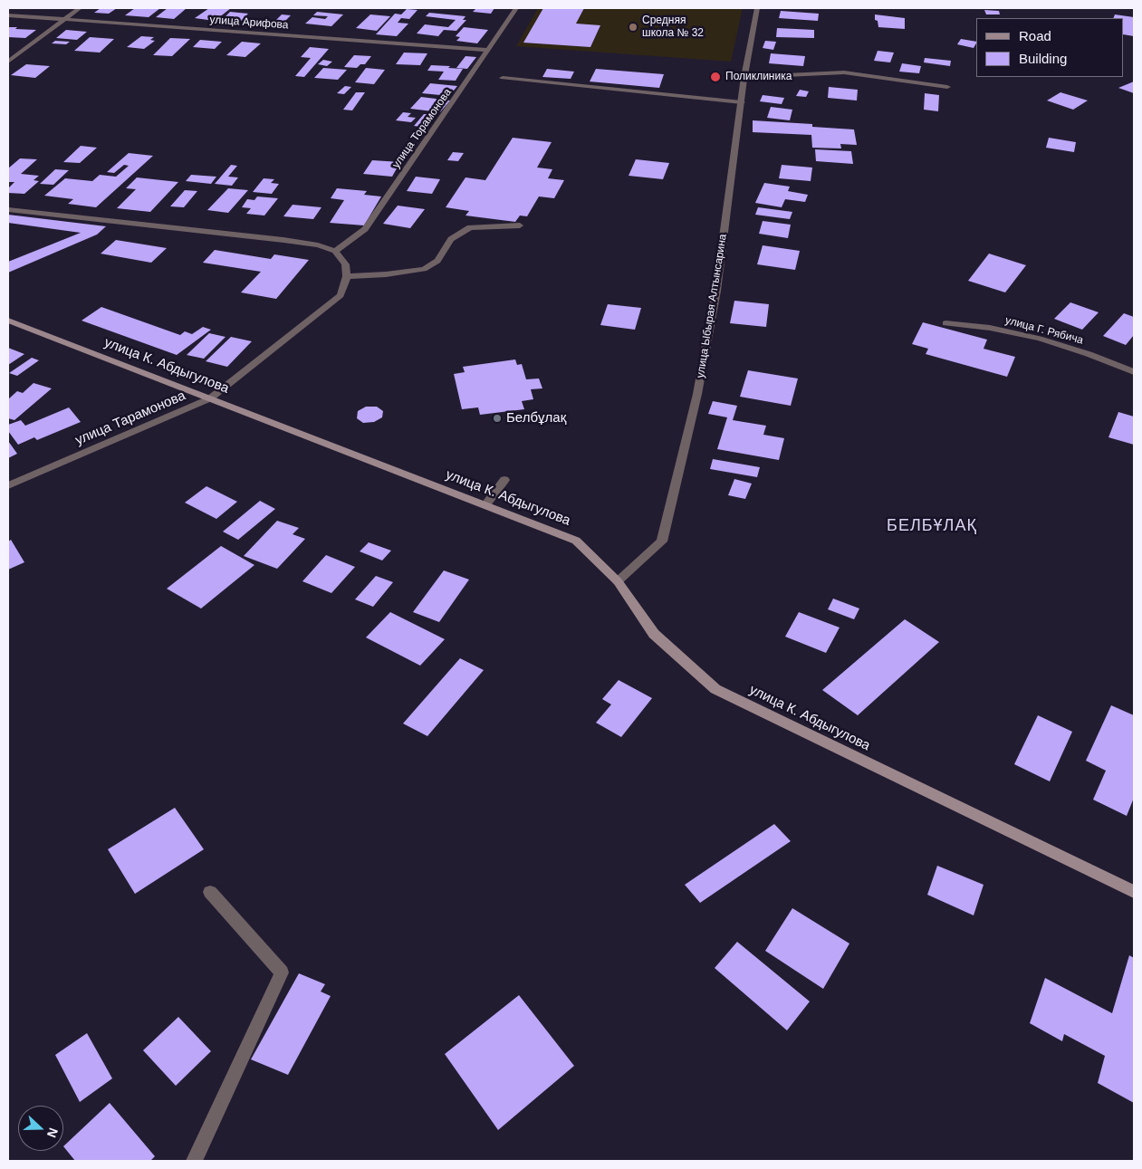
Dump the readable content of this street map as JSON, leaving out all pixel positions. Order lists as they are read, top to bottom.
{
  "streets": {
    "street": [
      "улица Арифова",
      "улица Торамонова",
      "улица Ыбырая Алтынсарина",
      "улица Г. Рябича",
      "улица К. Абдыгулова",
      "улица Тарамонова"
    ]
  },
  "crossings": [
    ["улица Арифова", "улица Торамонова"],
    ["улица Ыбырая Алтынсарина", "улица К. Абдыгулова"],
    ["улица К. Абдыгулова", "улица Тарамонова"]
  ],
  "districts": ["БЕЛБҰЛАҚ"],
  "places": ["Средняя школа № 32", "Поликлиника", "Белбұлақ"],
  "legend": ["Road", "Building"],
  "north": "right"
}
